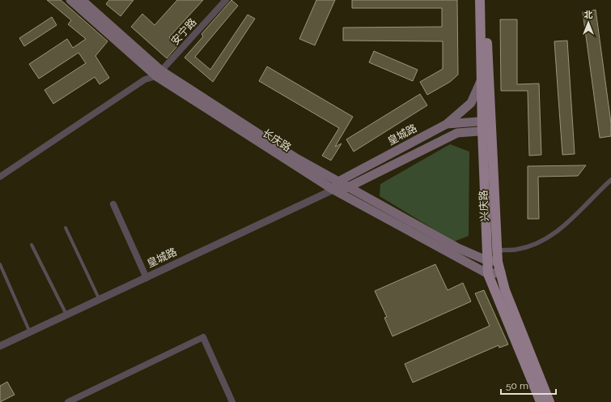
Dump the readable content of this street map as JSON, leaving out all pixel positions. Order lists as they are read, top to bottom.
{
  "streets": {
    "main road": ["皇城路", "长庆路", "兴庆路"],
    "street": ["安宁路"]
  },
  "crossings": [
    ["安宁路", "长庆路"],
    ["皇城路", "长庆路"],
    ["皇城路", "兴庆路"],
    ["长庆路", "兴庆路"]
  ],
  "scale_bar": "50 m",
  "north": "top"
}
